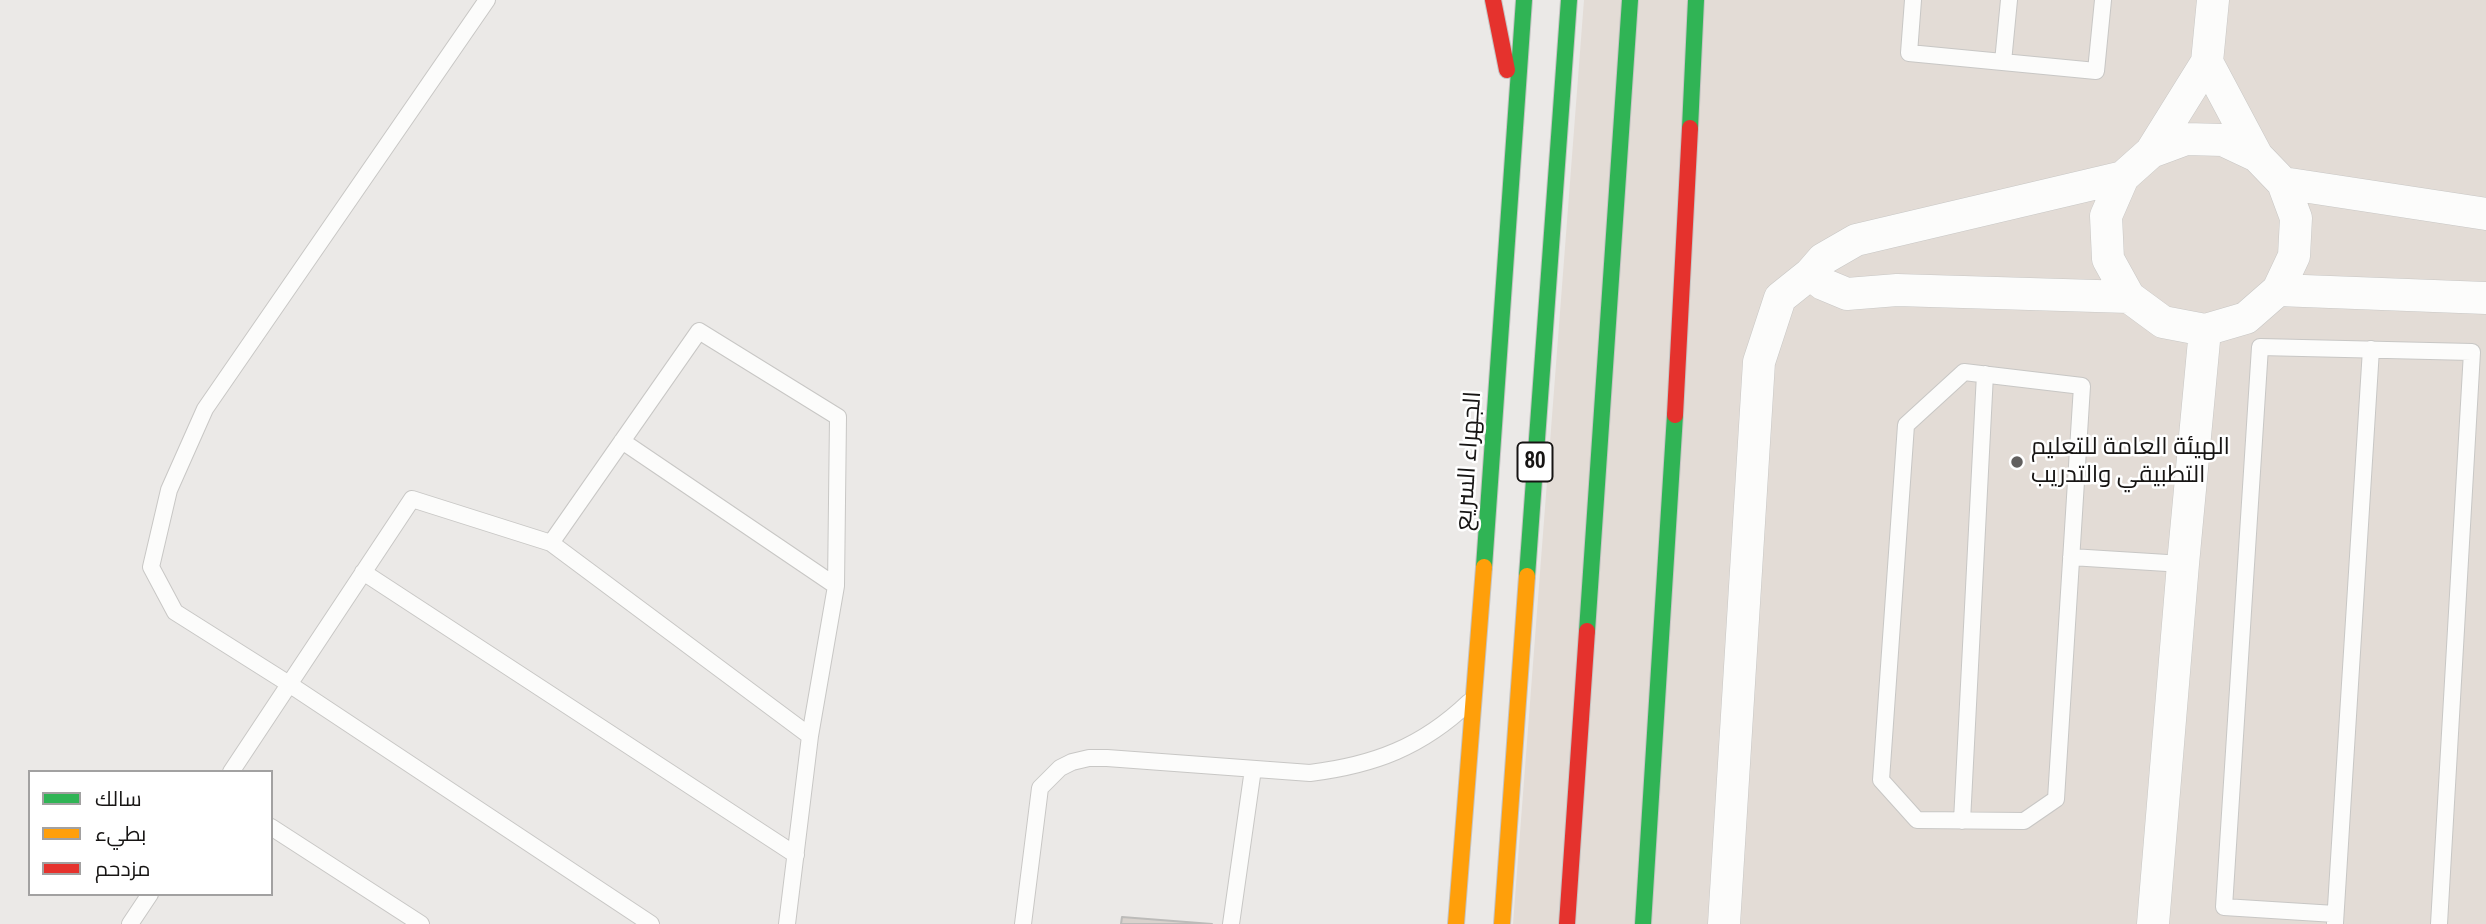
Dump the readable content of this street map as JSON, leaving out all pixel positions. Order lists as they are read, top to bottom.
{
  "streets": {
    "main road": ["الجهراء السريع", "80"]
  },
  "places": ["الهيئة العامة للتعليم التطبيقي والتدريب"],
  "legend": ["سالك", "بطيء", "مزدحم"]
}
